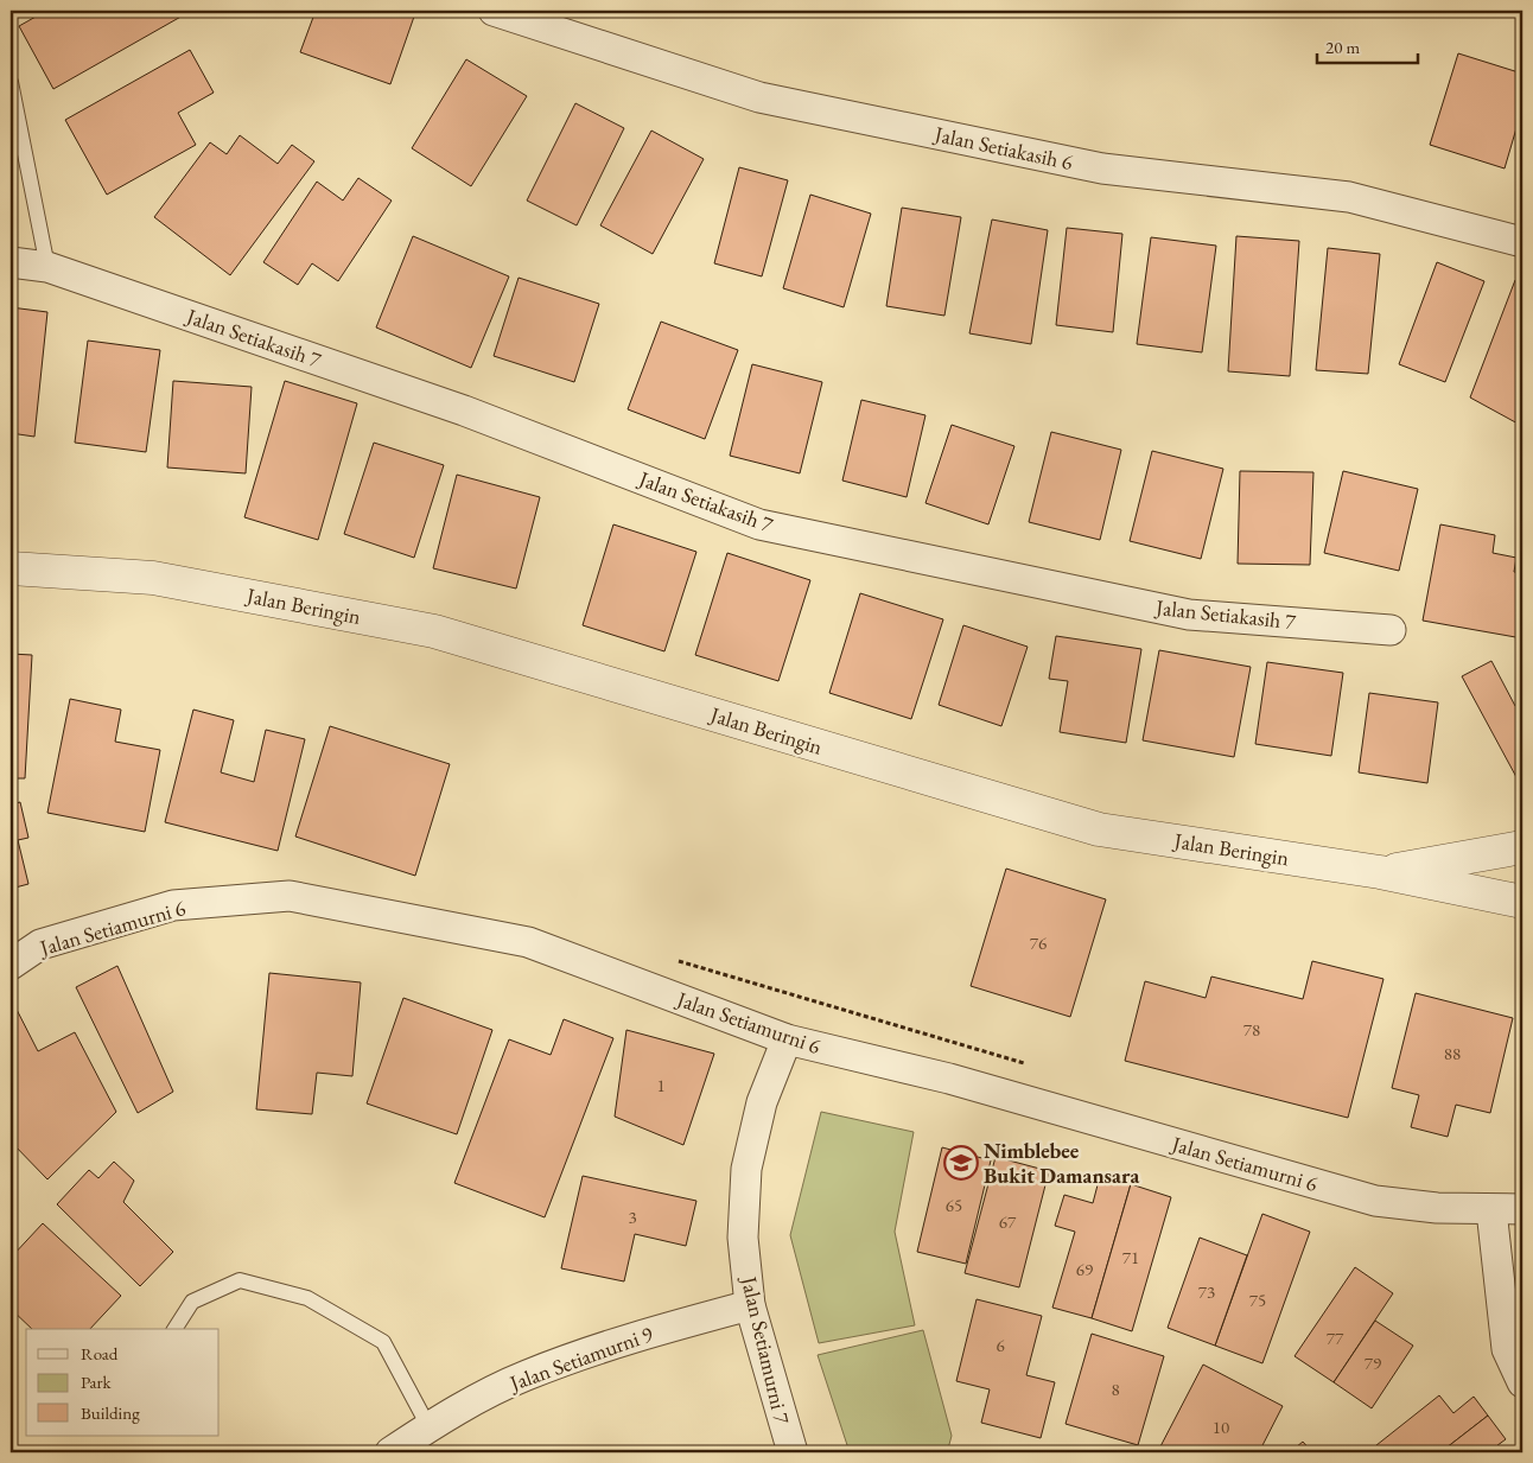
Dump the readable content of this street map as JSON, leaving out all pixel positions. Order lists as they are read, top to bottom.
{
  "streets": {
    "street": [
      "Jalan Setiakasih 6",
      "Jalan Setiakasih 7",
      "Jalan Beringin",
      "Jalan Setiamurni 6",
      "Jalan Setiamurni 7",
      "Jalan Setiamurni 9"
    ]
  },
  "crossings": [
    ["Jalan Setiamurni 6", "Jalan Setiamurni 7"],
    ["Jalan Setiamurni 7", "Jalan Setiamurni 9"]
  ],
  "places": {
    "school or university": ["Nimblebee Bukit Damansara"]
  },
  "house_numbers": [
    "76",
    "78",
    "88",
    "1",
    "65",
    "3",
    "67",
    "71",
    "69",
    "73",
    "75",
    "77",
    "6",
    "79",
    "8",
    "10"
  ],
  "legend": ["Road", "Park", "Building"],
  "scale_bar": "20 m"
}
